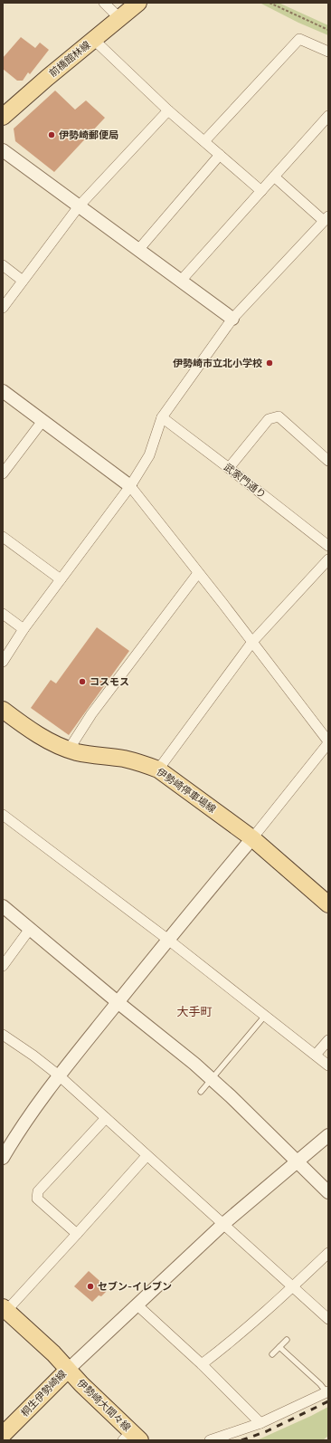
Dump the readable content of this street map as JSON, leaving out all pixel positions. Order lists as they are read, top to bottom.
{
  "streets": {
    "main road": [
      "前橋館林線",
      "伊勢崎停車場線",
      "桐生伊勢崎線",
      "伊勢崎大間々線"
    ],
    "street": ["武家門通り"]
  },
  "crossings": [
    ["桐生伊勢崎線", "伊勢崎大間々線"]
  ],
  "districts": ["大手町"],
  "places": [
    "伊勢崎郵便局",
    "伊勢崎市立北小学校",
    "コスモス",
    "セブン-イレブン"
  ]
}
